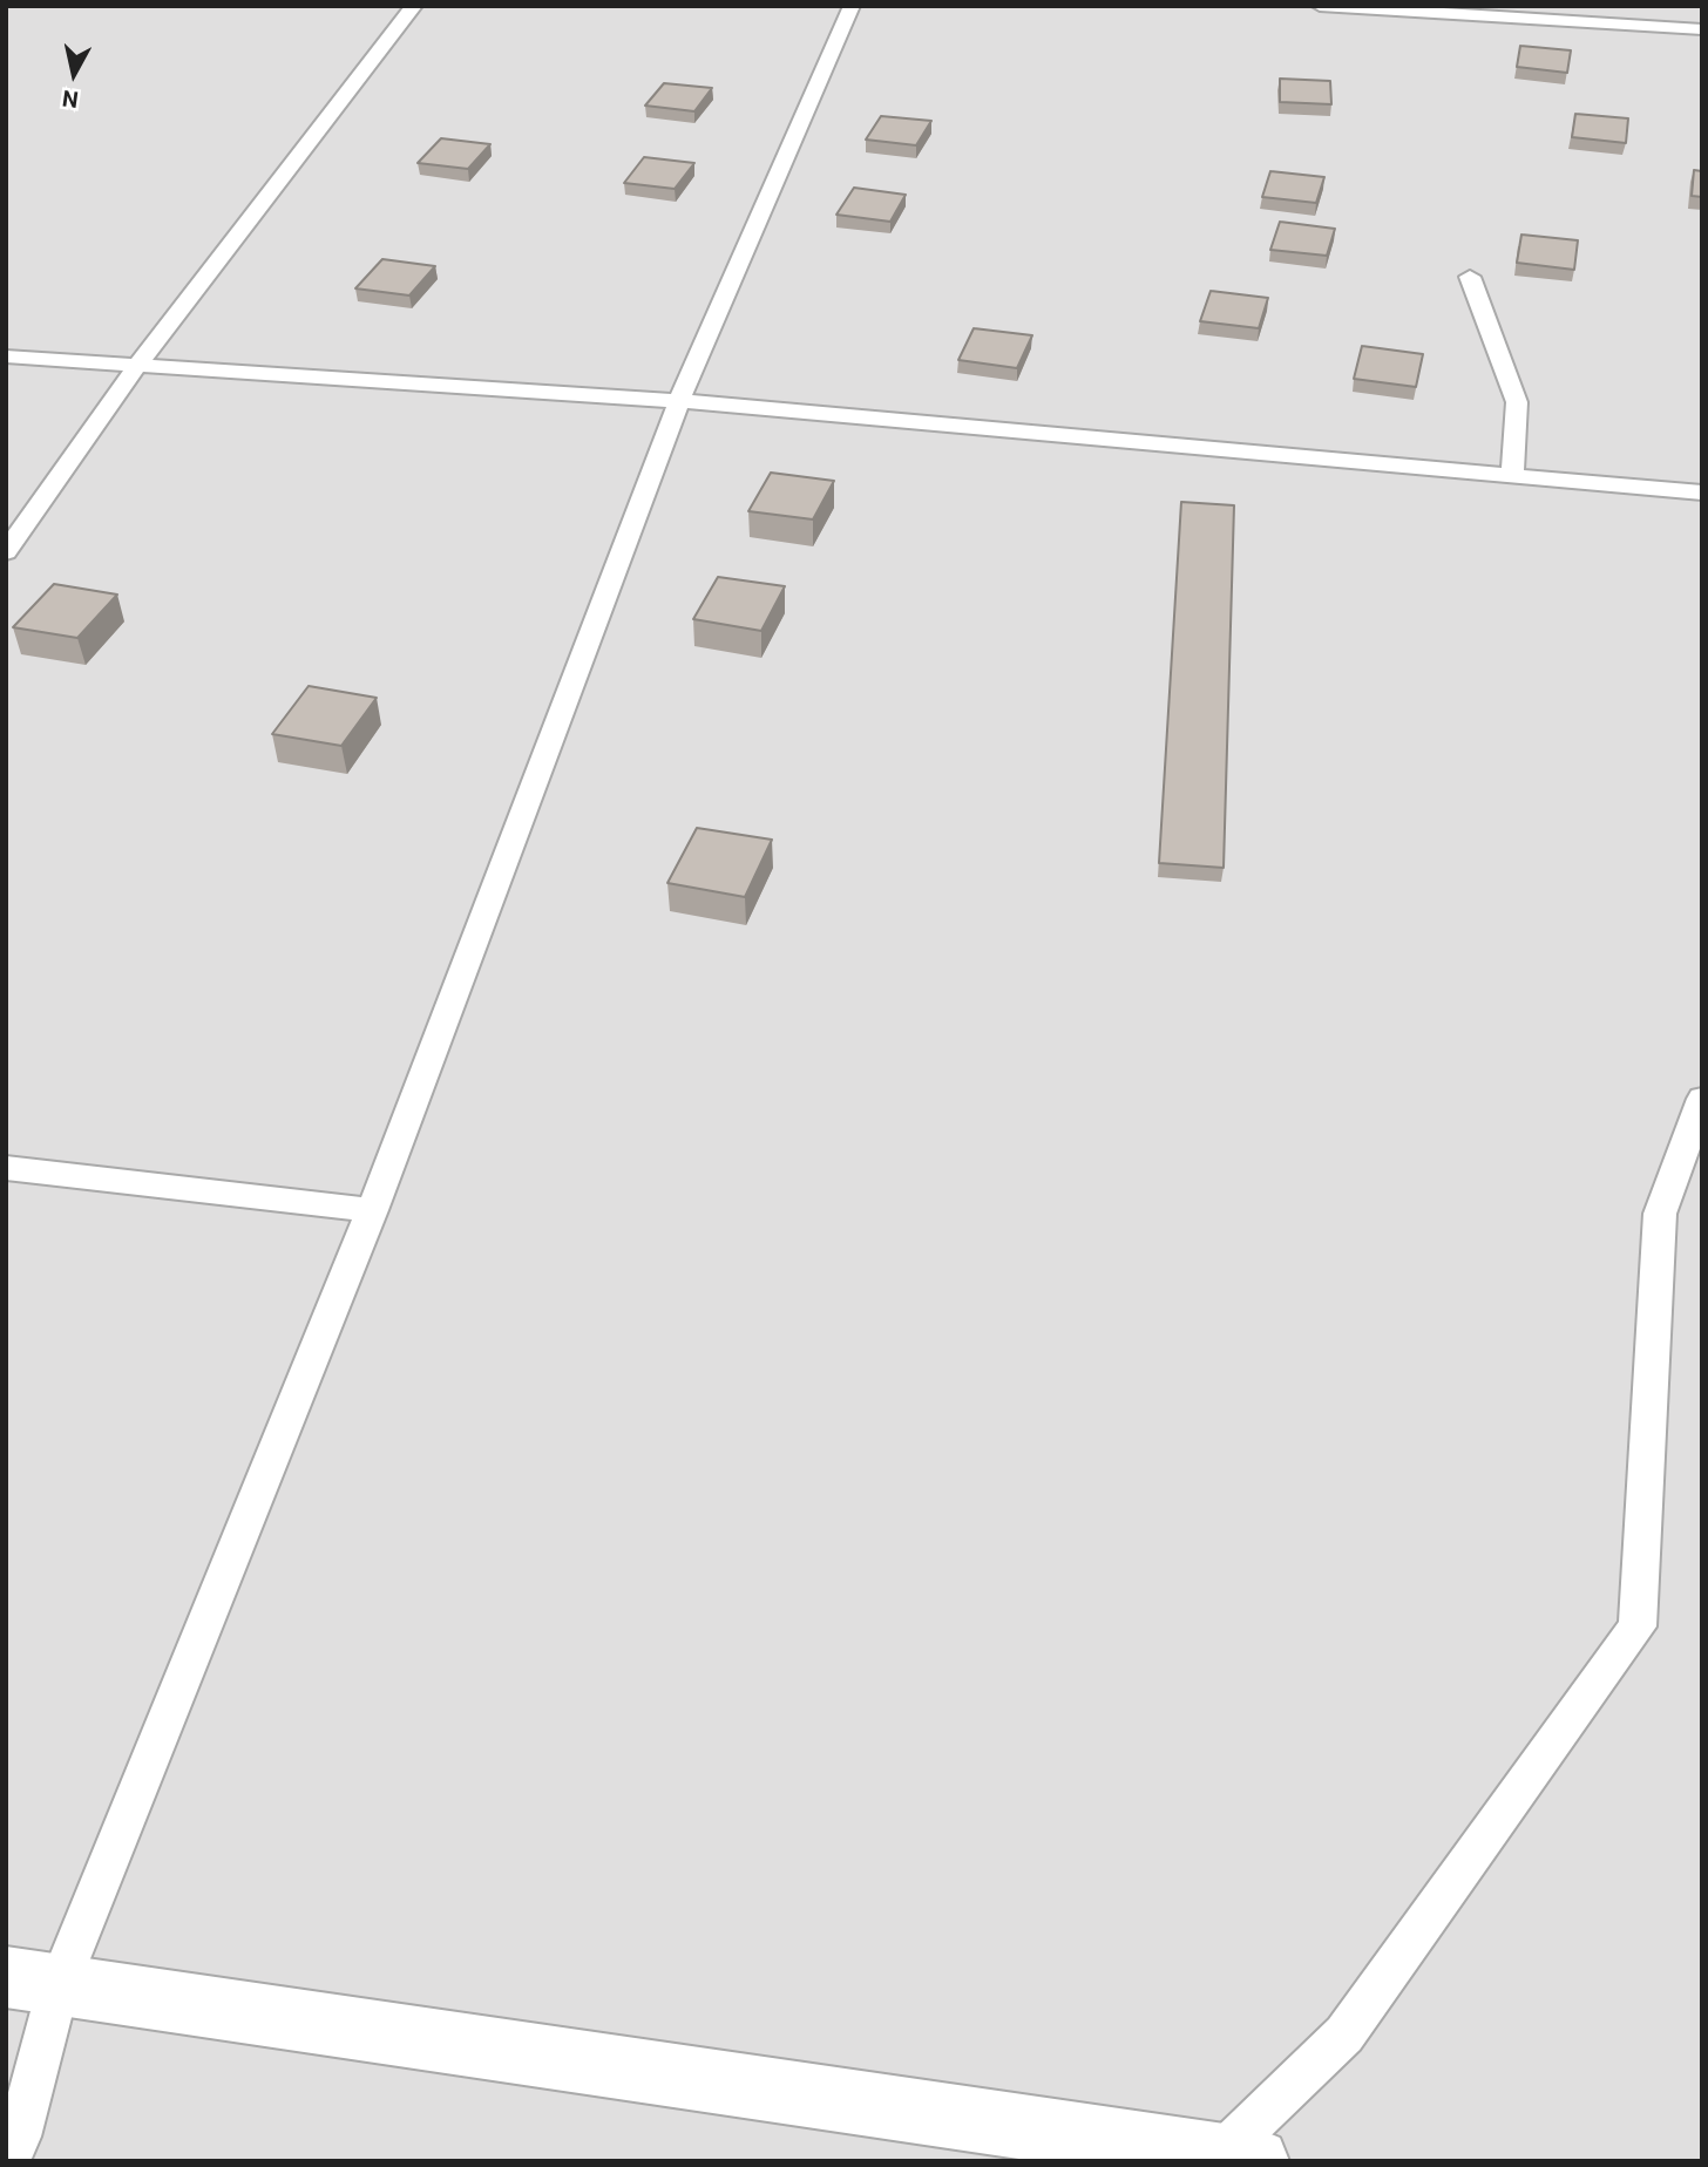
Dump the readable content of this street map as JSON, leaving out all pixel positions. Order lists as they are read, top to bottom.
{
  "north": "bottom"
}
